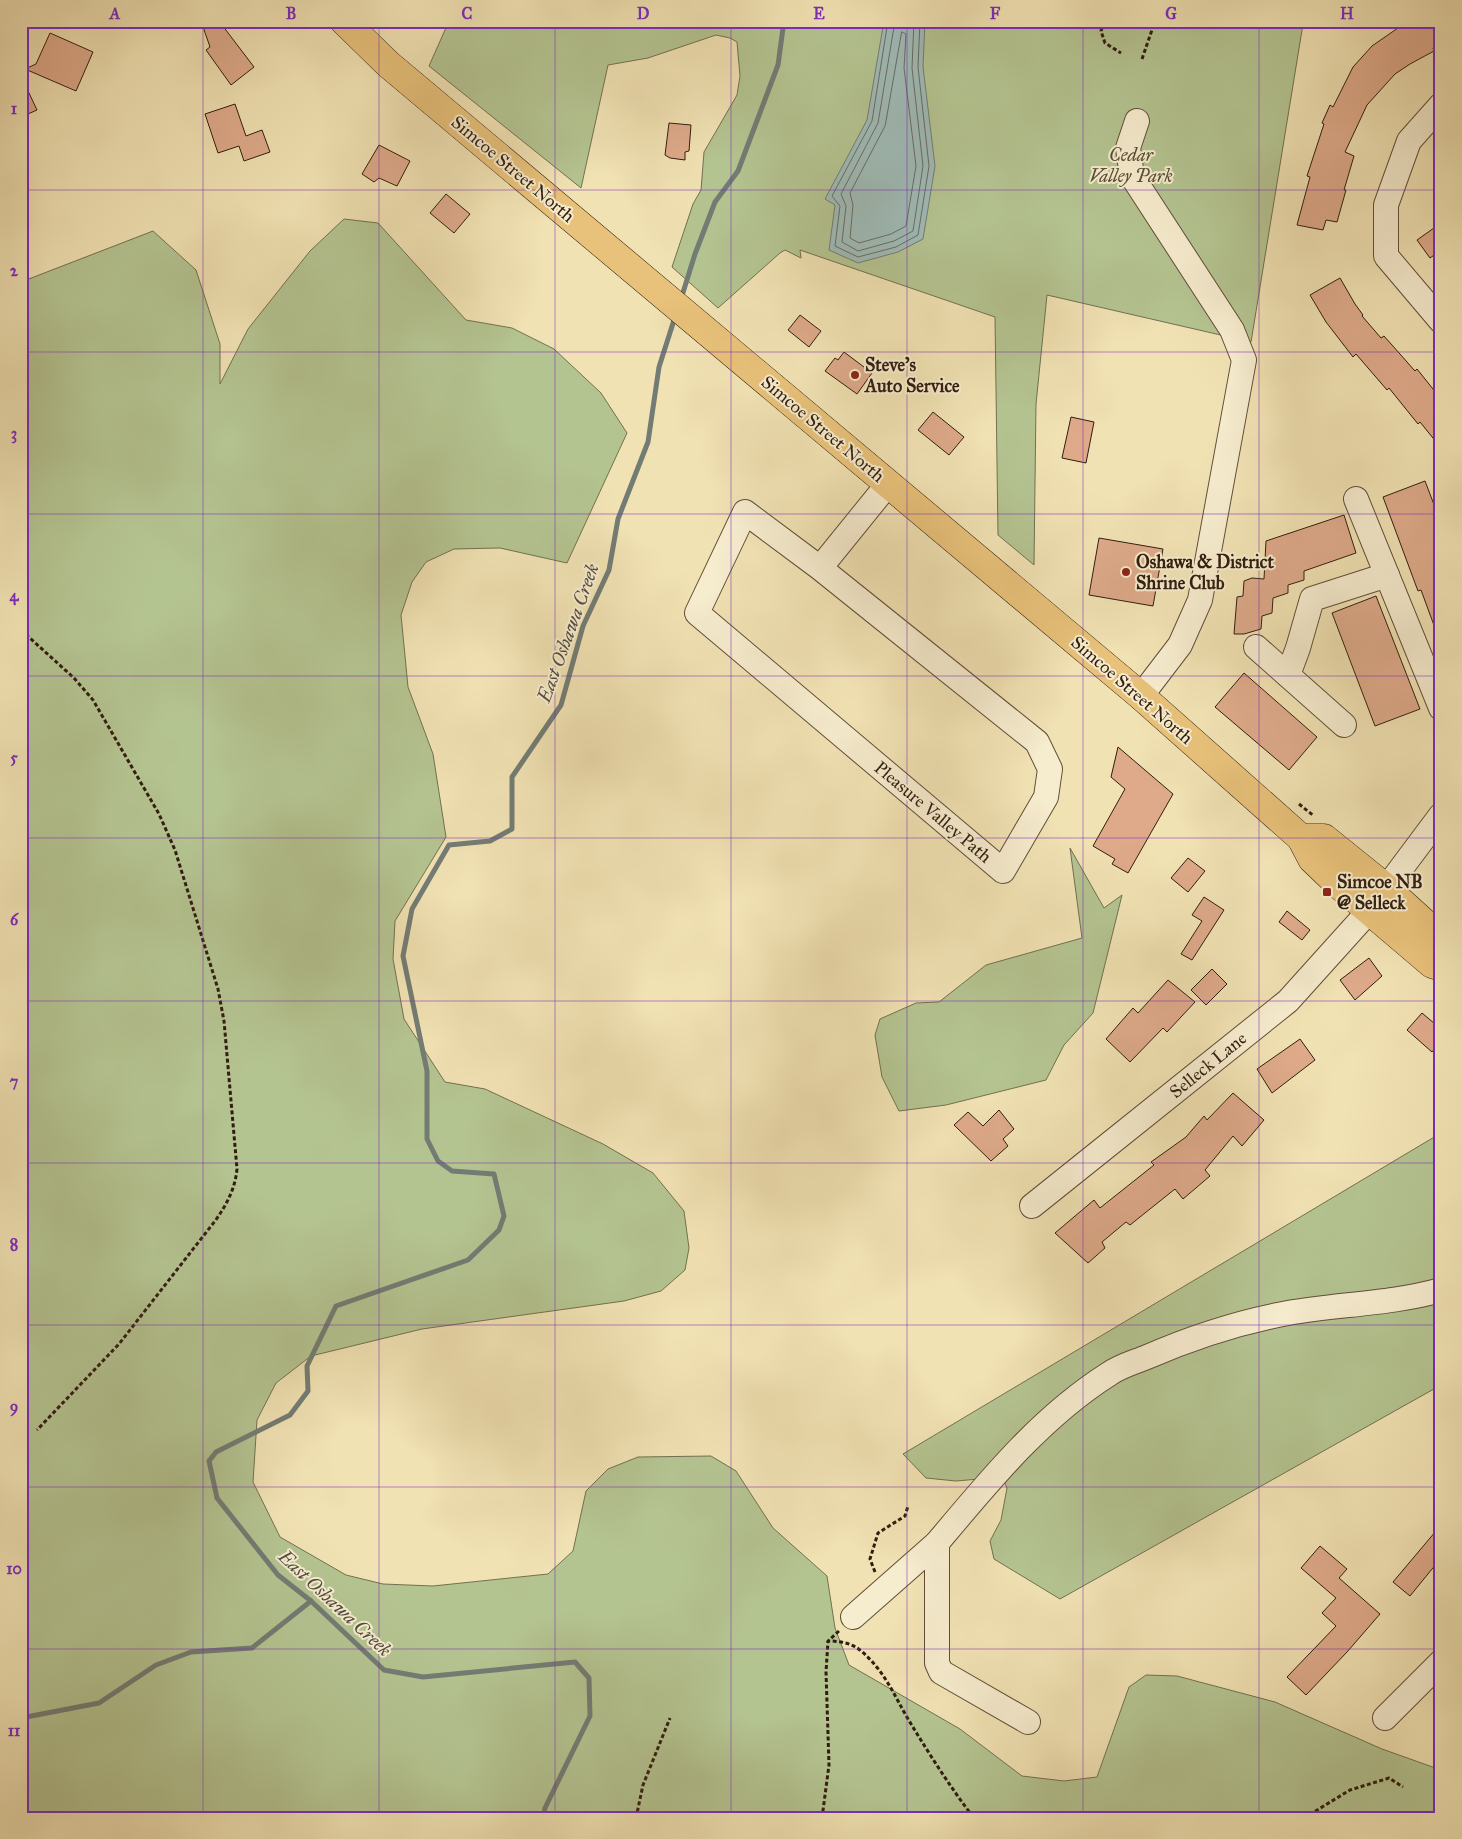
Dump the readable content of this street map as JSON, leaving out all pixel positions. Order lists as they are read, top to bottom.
{
  "streets": {
    "main road": ["Simcoe Street North"],
    "street": ["Pleasure Valley Path", "Selleck Lane"]
  },
  "crossings": [
    ["Simcoe Street North", "Selleck Lane"]
  ],
  "water": ["East Oshawa Creek"],
  "parks": ["Cedar Valley Park"],
  "places": {
    "other": ["Steve's Auto Service", "Oshawa & District Shrine Club"],
    "transit": ["Simcoe NB @ Selleck"]
  },
  "grid": {
    "columns": [
      "A",
      "B",
      "C",
      "D",
      "E",
      "F",
      "G",
      "H"
    ],
    "rows": [
      "1",
      "2",
      "3",
      "4",
      "5",
      "6",
      "7",
      "8",
      "9",
      "10",
      "11"
    ]
  }
}
